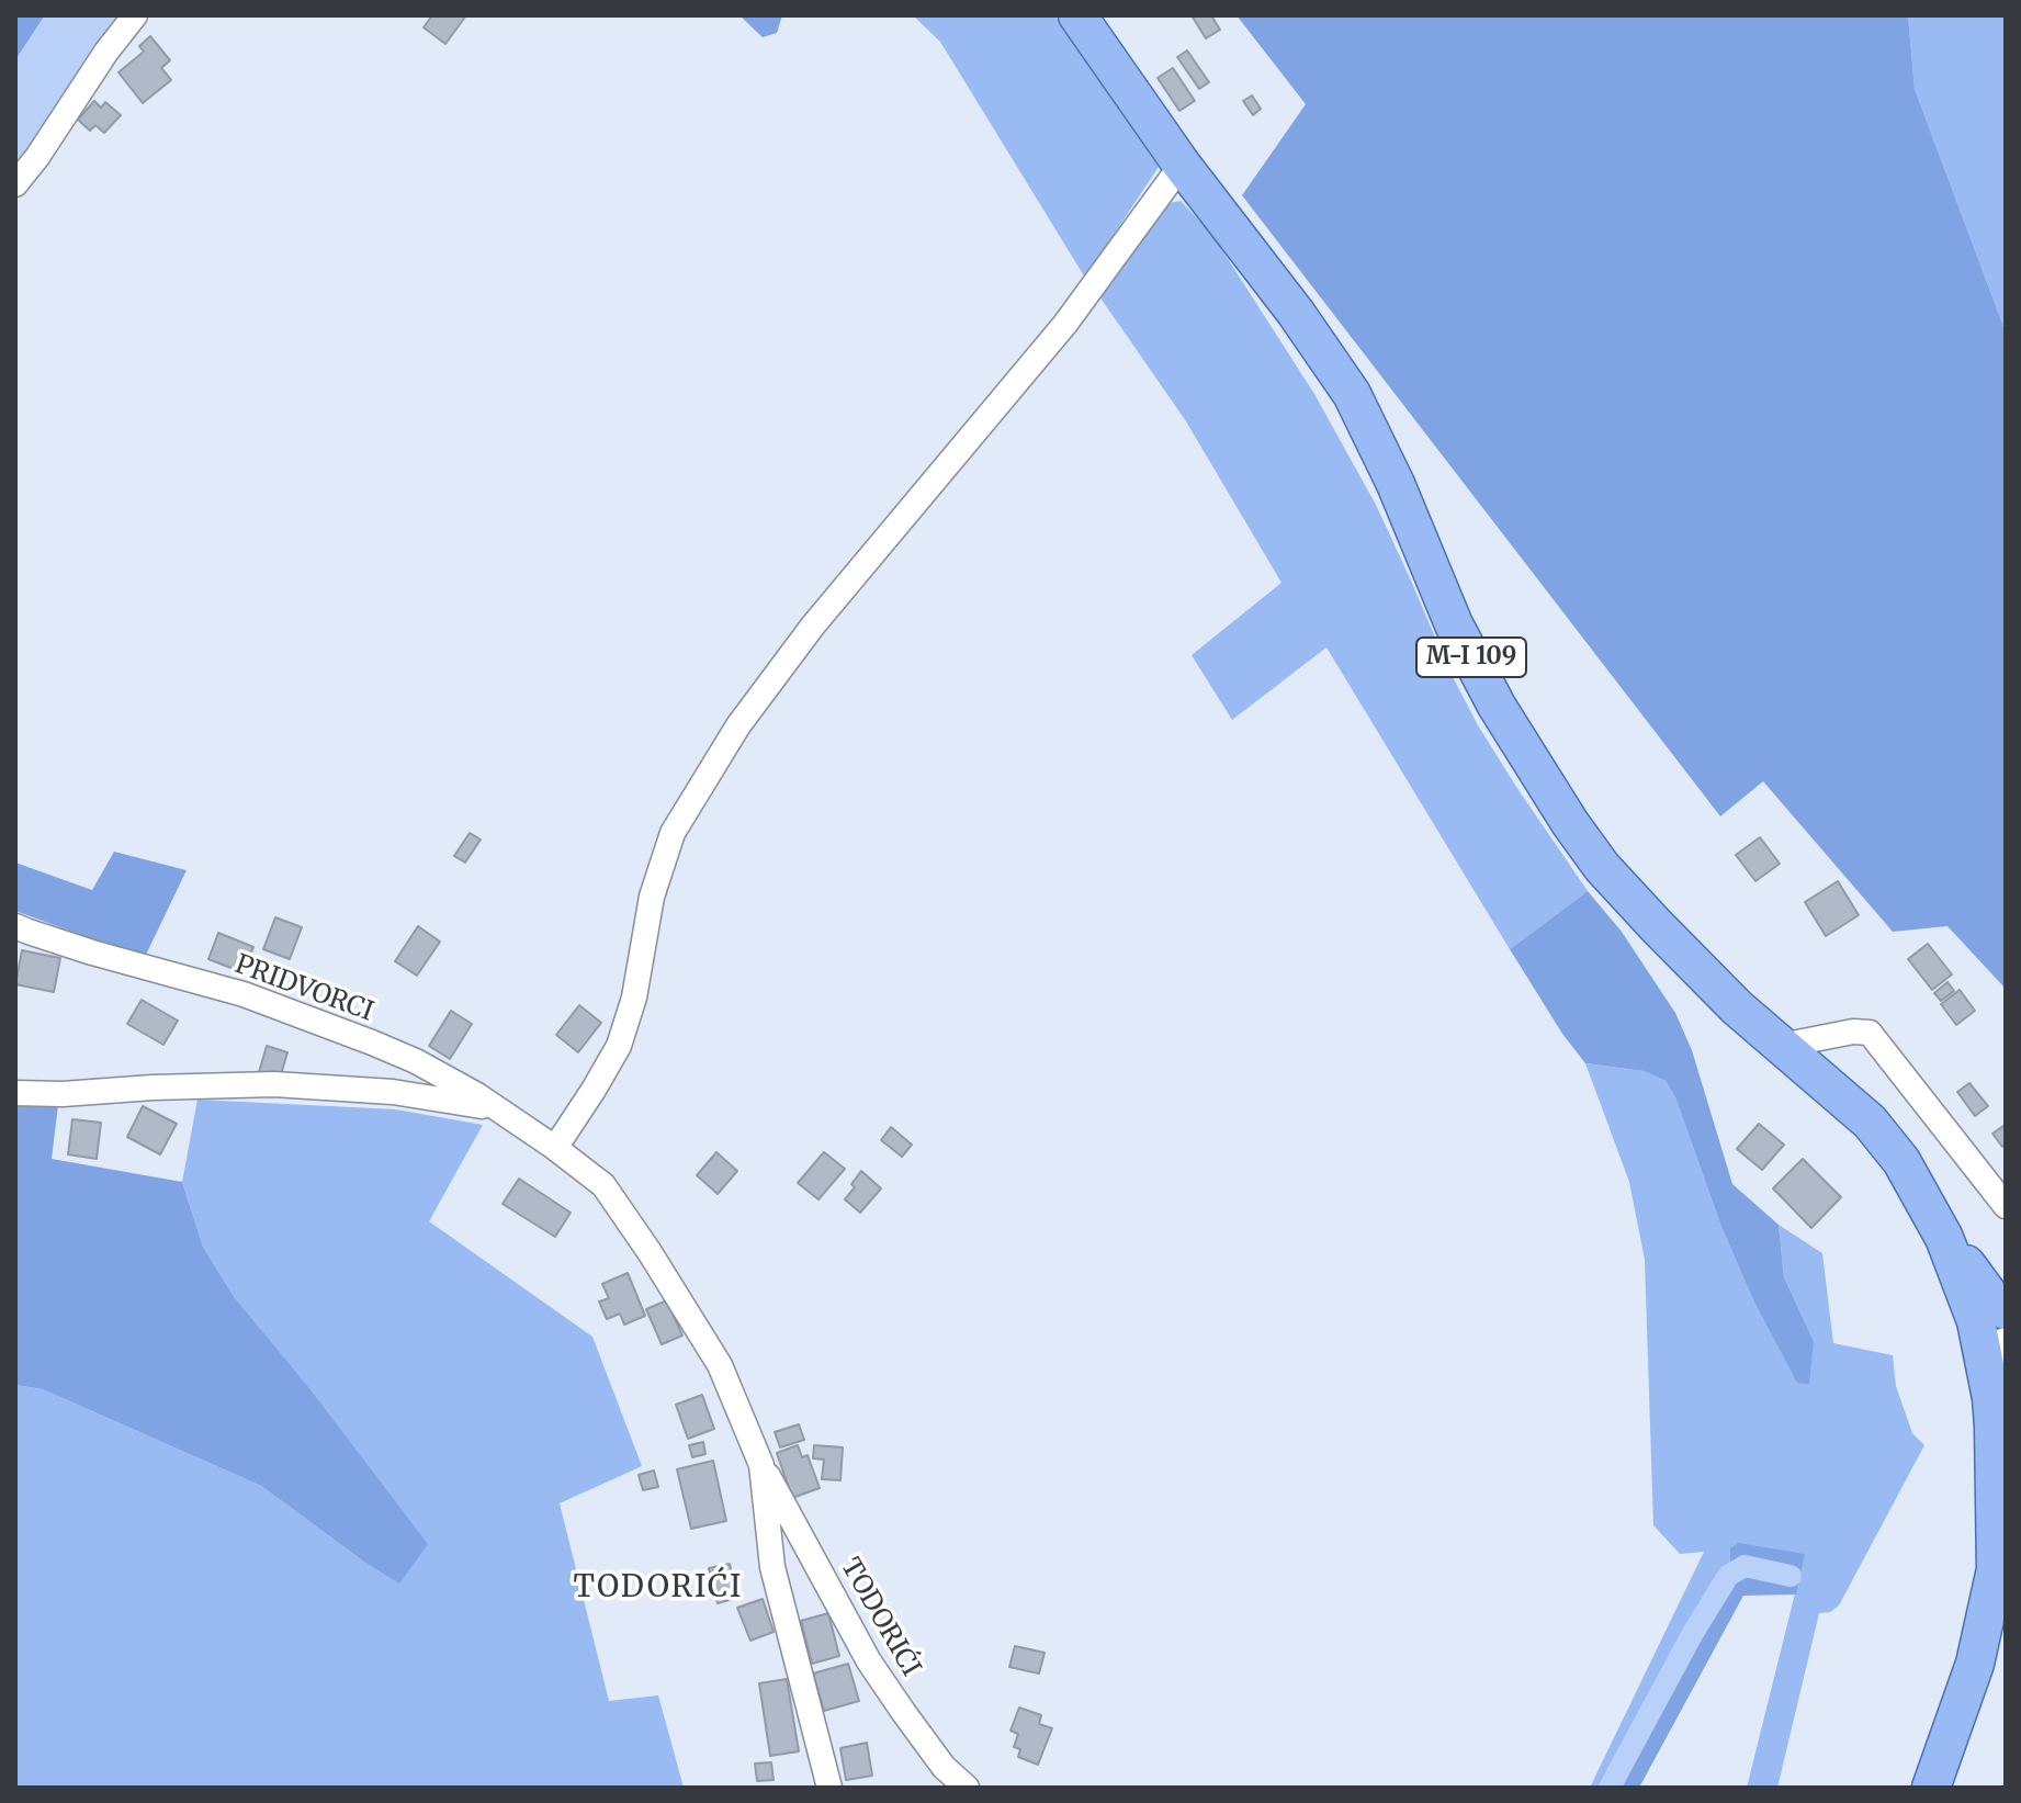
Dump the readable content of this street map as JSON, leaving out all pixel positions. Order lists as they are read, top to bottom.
{
  "streets": {
    "main road": ["M-I 109"],
    "street": ["PRIDVORCI", "TODORIĆI"]
  },
  "crossings": [
    ["PRIDVORCI", "TODORIĆI"]
  ],
  "districts": ["TODORIĆI"]
}
